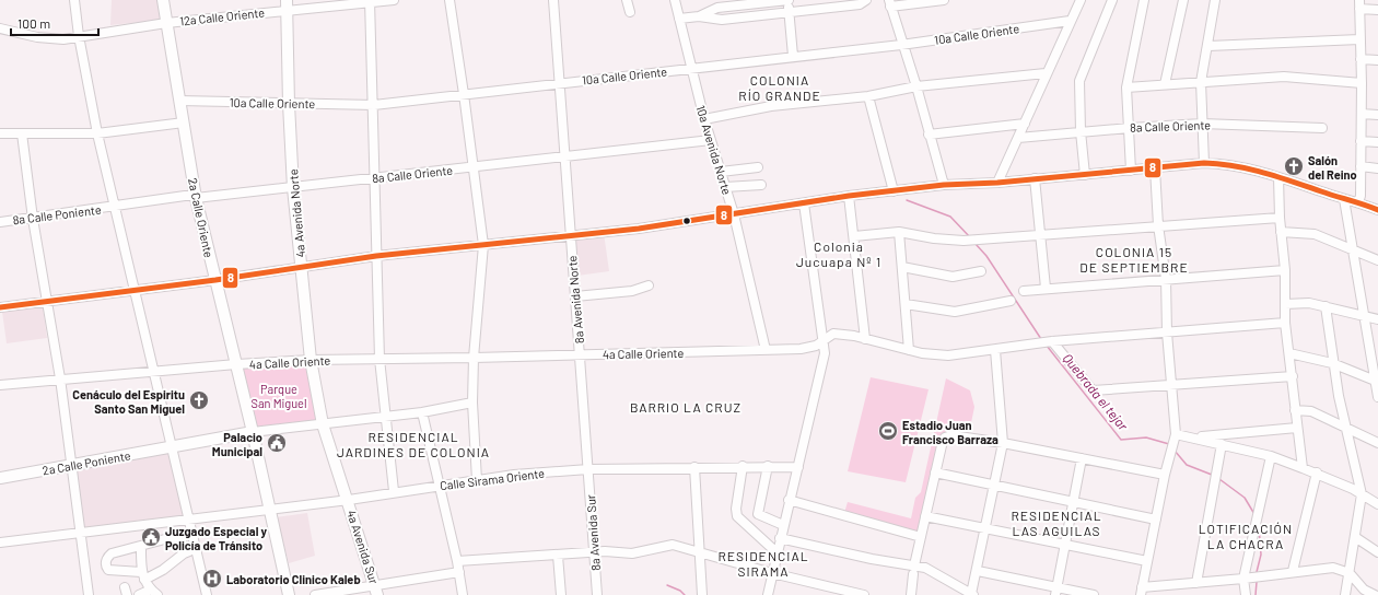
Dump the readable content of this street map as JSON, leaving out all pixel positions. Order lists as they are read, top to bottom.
{
  "streets": {
    "main road": [
      "4a Avenida Norte",
      "2a Calle Oriente",
      "2a Calle Poniente",
      "4a Avenida Sur"
    ],
    "street": [
      "12a Calle Oriente",
      "10a Calle Oriente",
      "8a Calle Oriente",
      "10a Avenida Norte",
      "8a Calle Poniente",
      "8a Avenida Norte",
      "4a Calle Oriente",
      "Calle Sirama Oriente",
      "8a Avenida Sur"
    ]
  },
  "crossings": [
    ["12a Calle Oriente", "4a Avenida Norte"],
    ["12a Calle Oriente", "2a Calle Oriente"],
    ["10a Calle Oriente", "10a Avenida Norte"],
    ["10a Calle Oriente", "4a Avenida Norte"],
    ["10a Calle Oriente", "2a Calle Oriente"],
    ["10a Calle Oriente", "8a Avenida Norte"],
    ["8a Calle Oriente", "10a Avenida Norte"],
    ["8a Calle Oriente", "4a Avenida Norte"],
    ["8a Calle Oriente", "8a Calle Poniente"],
    ["8a Calle Oriente", "2a Calle Oriente"],
    ["8a Calle Oriente", "8a Avenida Norte"],
    ["10a Avenida Norte", "4a Calle Oriente"],
    ["4a Avenida Norte", "4a Calle Oriente"],
    ["4a Avenida Norte", "Calle Sirama Oriente"],
    ["4a Avenida Norte", "4a Avenida Sur"],
    ["2a Calle Oriente", "4a Calle Oriente"],
    ["2a Calle Oriente", "Calle Sirama Oriente"],
    ["8a Avenida Norte", "4a Calle Oriente"],
    ["8a Avenida Norte", "Calle Sirama Oriente"],
    ["8a Avenida Norte", "8a Avenida Sur"],
    ["Calle Sirama Oriente", "8a Avenida Sur"],
    ["Calle Sirama Oriente", "4a Avenida Sur"]
  ],
  "districts": [
    "COLONIA RÍO GRANDE",
    "Colonia Jucuapa Nº 1",
    "COLONIA 15 DE SEPTIEMBRE",
    "BARRIO LA CRUZ",
    "RESIDENCIAL JARDINES DE COLONIA",
    "RESIDENCIAL LAS AGUILAS",
    "LOTIFICACIÓN LA CHACRA",
    "RESIDENCIAL SIRAMA"
  ],
  "water": ["Quebrada el tejar"],
  "parks": ["Parque San Miguel"],
  "places": {
    "church": ["Salón del Reino", "Cenáculo del Espiritu Santo San Miguel"],
    "sports": ["Estadio Juan Francisco Barraza"],
    "public building": ["Palacio Municipal", "Juzgado Especial y Policía de Tránsito"],
    "hospital": ["Laboratorio Clinico Kaleb"]
  },
  "lines": ["transit line 8"],
  "scale_bar": "100 m"
}
